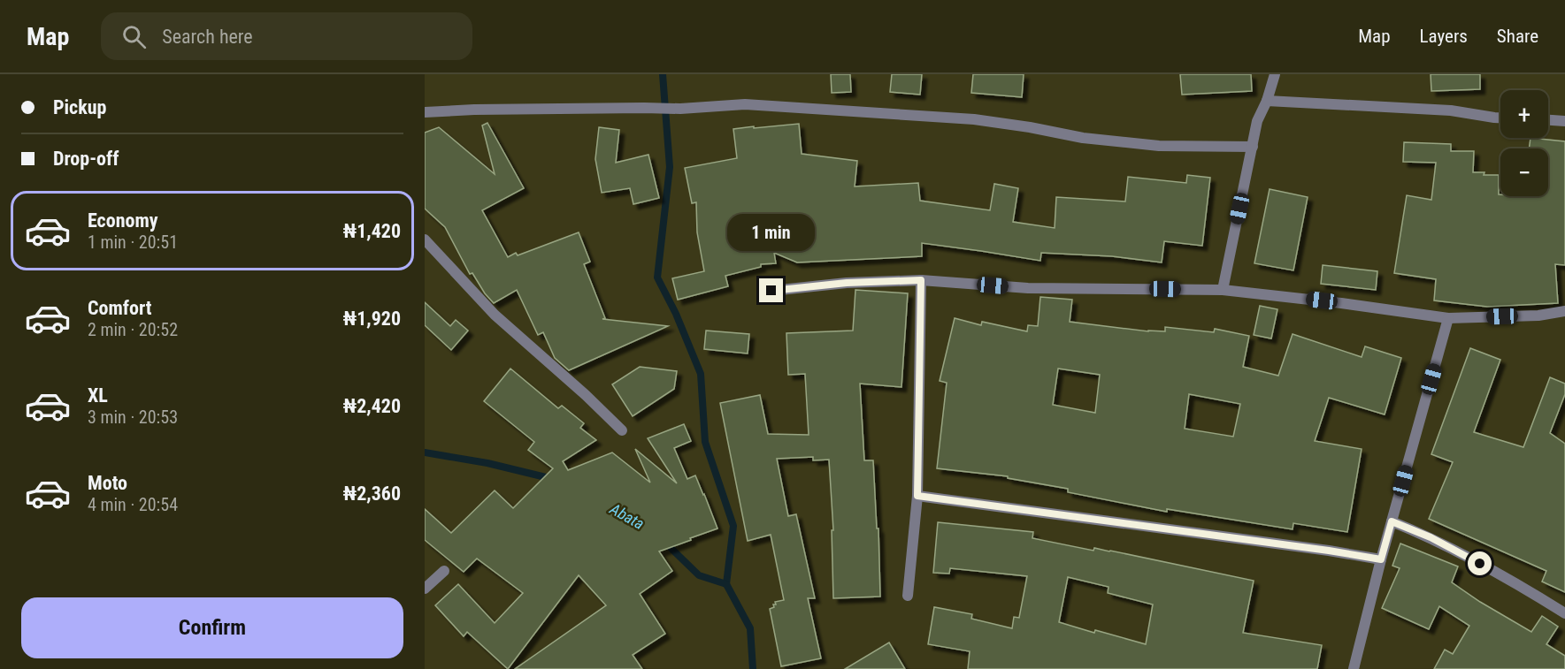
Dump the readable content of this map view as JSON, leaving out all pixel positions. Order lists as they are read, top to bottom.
{
  "water": ["Abata"],
  "page": {
    "header": "Map",
    "search": "Search here",
    "nav": ["Map", "Layers", "Share"],
    "banner": ["Pickup", "Drop-off"],
    "map_buttons": ["+", "−"],
    "list": [
      {
        "name": "Economy",
        "note": "1 min · 20:51",
        "value": "₦1,420"
      },
      {
        "name": "Comfort",
        "note": "2 min · 20:52",
        "value": "₦1,920"
      },
      {
        "name": "XL",
        "note": "3 min · 20:53",
        "value": "₦2,420"
      },
      {
        "name": "Moto",
        "note": "4 min · 20:54",
        "value": "₦2,360"
      }
    ],
    "bubble": "1 min",
    "buttons": "Confirm"
  }
}
